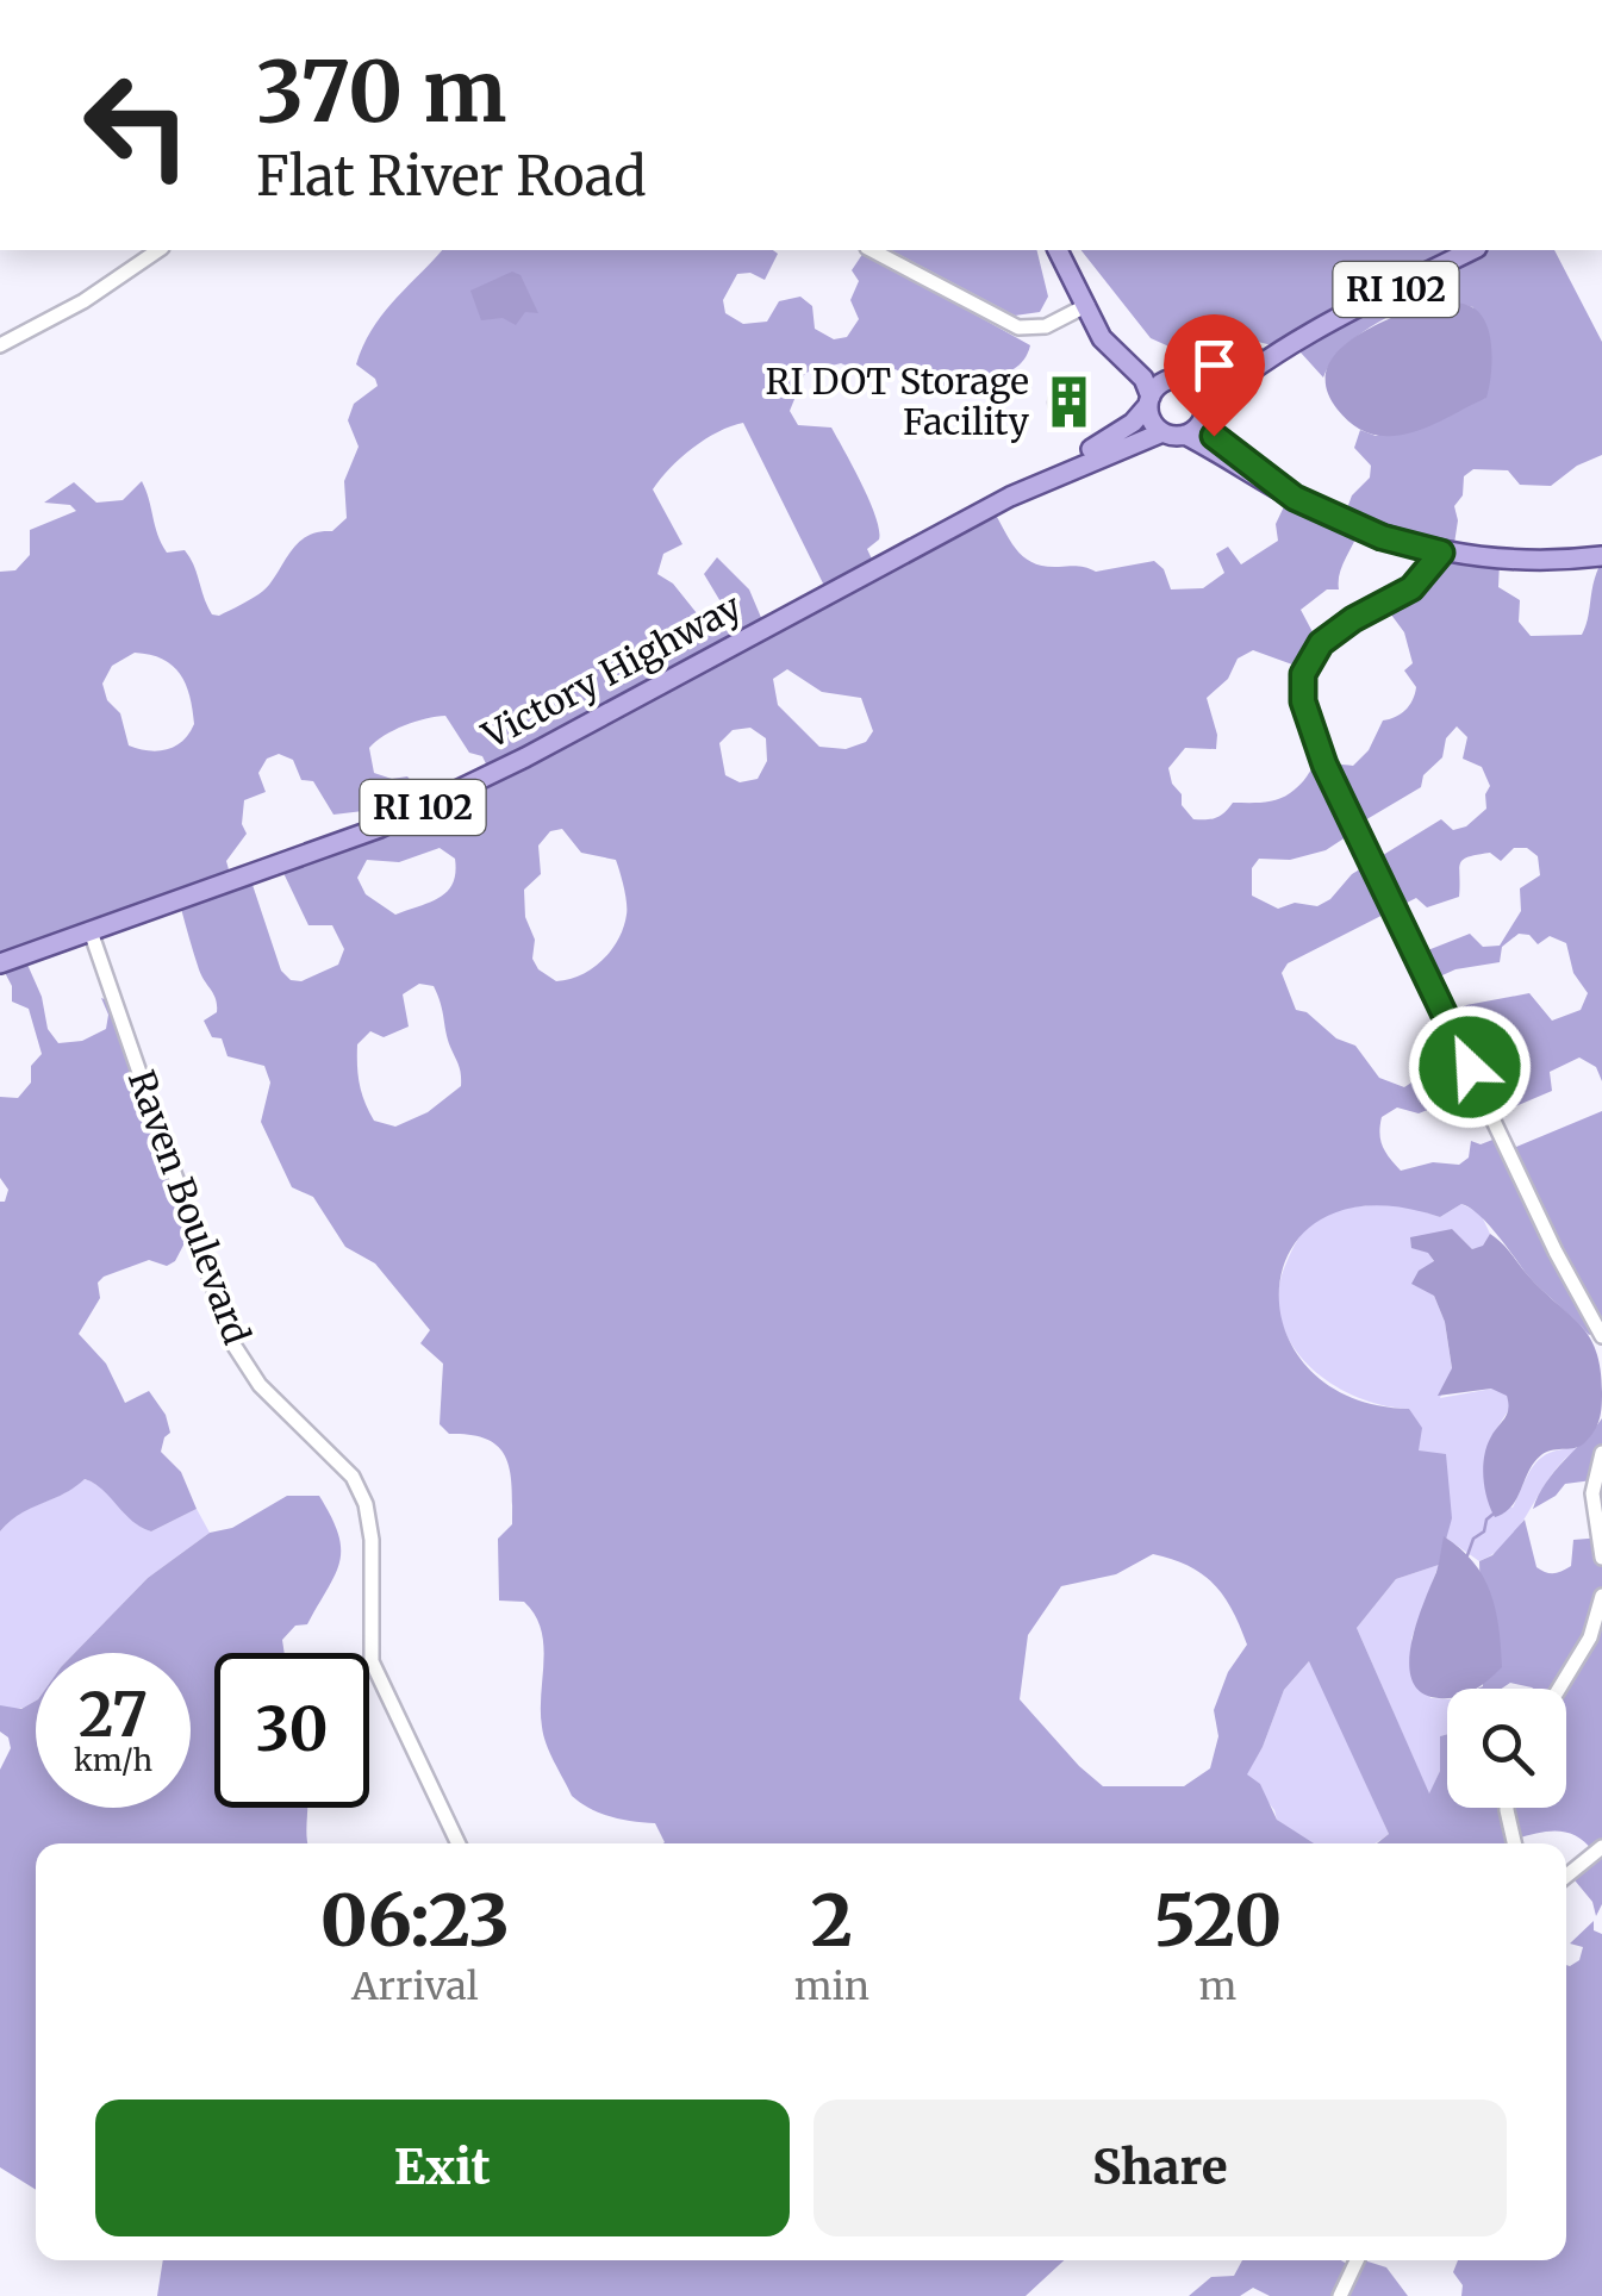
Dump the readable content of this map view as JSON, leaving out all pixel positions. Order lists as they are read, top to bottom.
{
  "streets": {
    "main road": ["RI 102", "Victory Highway"],
    "street": ["Raven Boulevard"]
  },
  "crossings": [
    ["RI 102", "Victory Highway"],
    ["Victory Highway", "Raven Boulevard"]
  ],
  "places": {
    "building": ["RI DOT Storage Facility"]
  },
  "page": {
    "turn": ["370 m", "Flat River Road"],
    "speed": "27 km/h",
    "limit": "30",
    "eta": [
      "06:23",
      "Arrival",
      "2",
      "min",
      "520",
      "m"
    ],
    "buttons": ["Exit", "Share"]
  }
}
